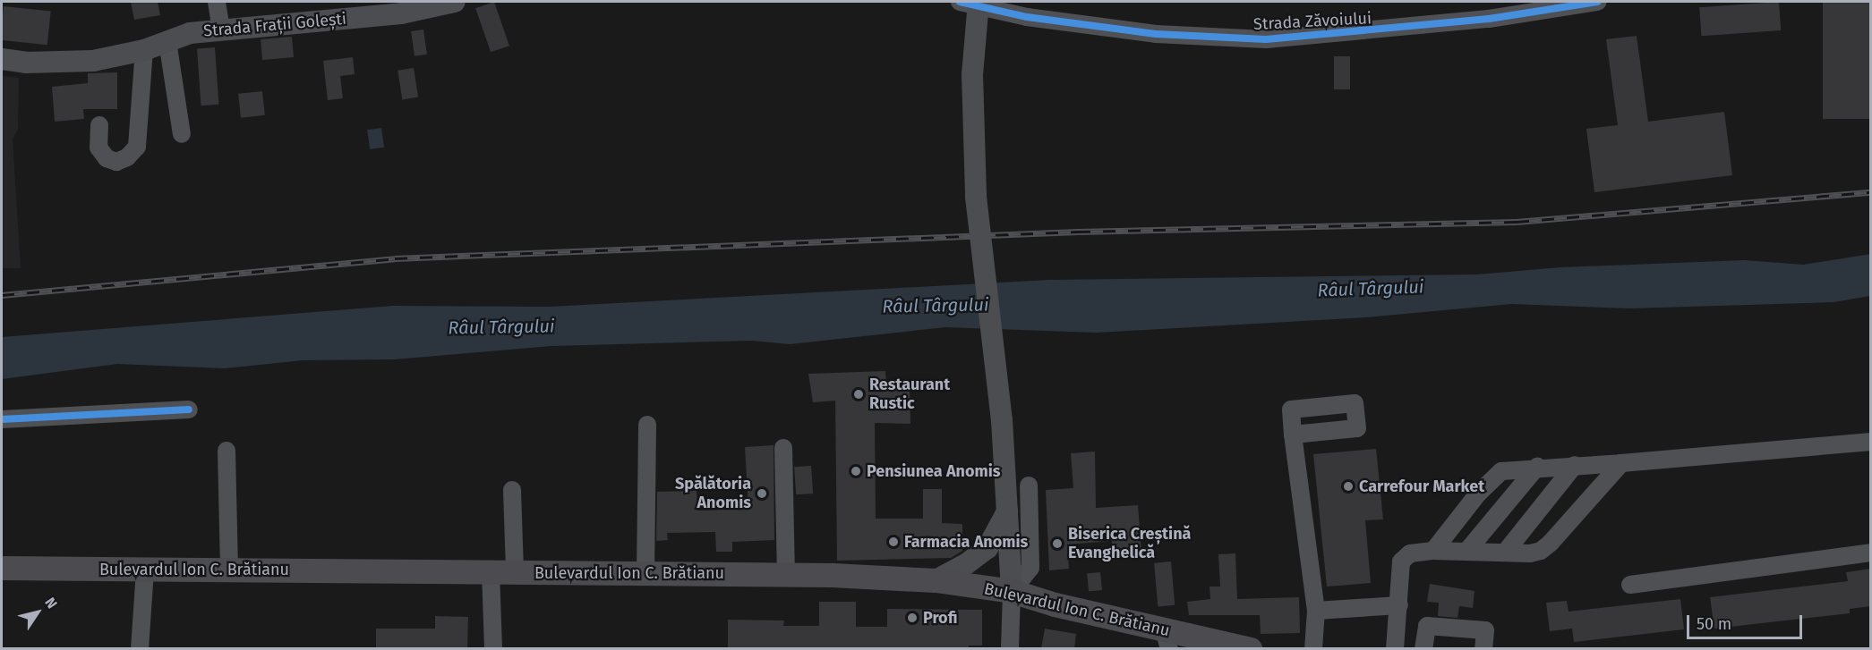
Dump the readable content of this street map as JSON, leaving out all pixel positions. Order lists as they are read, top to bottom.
{
  "streets": {
    "highway": ["Bulevardul Ion C. Brătianu"],
    "main road": ["Strada Frații Golești"],
    "street": ["Strada Zăvoiului"]
  },
  "water": ["Râul Târgului"],
  "places": [
    "Restaurant Rustic",
    "Pensiunea Anomis",
    "Carrefour Market",
    "Spălătoria Anomis",
    "Farmacia Anomis",
    "Biserica Creștină Evanghelică",
    "Profi"
  ],
  "scale_bar": "50 m",
  "north": "top right"
}
